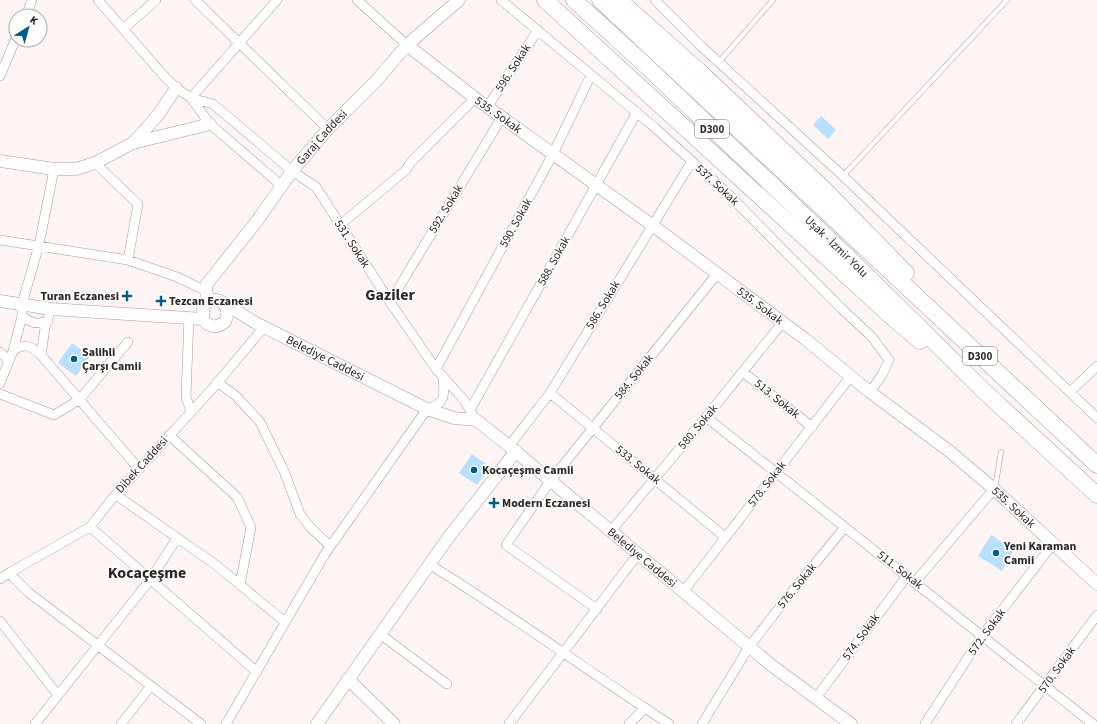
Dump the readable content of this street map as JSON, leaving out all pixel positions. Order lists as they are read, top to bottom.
{
  "streets": {
    "highway": ["D300", "Uşak - İzmir Yolu"],
    "street": [
      "596. Sokak",
      "535. Sokak",
      "Garaj Caddesi",
      "537. Sokak",
      "592. Sokak",
      "590. Sokak",
      "531. Sokak",
      "588. Sokak",
      "586. Sokak",
      "Belediye Caddesi",
      "584. Sokak",
      "513. Sokak",
      "580. Sokak",
      "Dibek Caddesi",
      "533. Sokak",
      "578. Sokak",
      "511. Sokak",
      "576. Sokak",
      "572. Sokak",
      "574. Sokak",
      "570. Sokak"
    ]
  },
  "crossings": [
    ["596. Sokak", "535. Sokak"],
    ["596. Sokak", "537. Sokak"],
    ["535. Sokak", "Garaj Caddesi"],
    ["535. Sokak", "537. Sokak"],
    ["535. Sokak", "592. Sokak"],
    ["535. Sokak", "590. Sokak"],
    ["535. Sokak", "588. Sokak"],
    ["535. Sokak", "586. Sokak"],
    ["535. Sokak", "584. Sokak"],
    ["535. Sokak", "580. Sokak"],
    ["535. Sokak", "578. Sokak"],
    ["535. Sokak", "572. Sokak"],
    ["Garaj Caddesi", "531. Sokak"],
    ["Garaj Caddesi", "Belediye Caddesi"],
    ["537. Sokak", "590. Sokak"],
    ["537. Sokak", "588. Sokak"],
    ["537. Sokak", "586. Sokak"],
    ["592. Sokak", "531. Sokak"],
    ["590. Sokak", "531. Sokak"],
    ["531. Sokak", "588. Sokak"],
    ["531. Sokak", "Belediye Caddesi"],
    ["588. Sokak", "Belediye Caddesi"],
    ["586. Sokak", "Belediye Caddesi"],
    ["586. Sokak", "533. Sokak"],
    ["Belediye Caddesi", "584. Sokak"],
    ["Belediye Caddesi", "580. Sokak"],
    ["Belediye Caddesi", "Dibek Caddesi"],
    ["Belediye Caddesi", "578. Sokak"],
    ["Belediye Caddesi", "576. Sokak"],
    ["Belediye Caddesi", "574. Sokak"],
    ["584. Sokak", "533. Sokak"],
    ["513. Sokak", "580. Sokak"],
    ["513. Sokak", "578. Sokak"],
    ["580. Sokak", "533. Sokak"],
    ["580. Sokak", "511. Sokak"],
    ["533. Sokak", "578. Sokak"],
    ["578. Sokak", "511. Sokak"],
    ["511. Sokak", "576. Sokak"],
    ["511. Sokak", "572. Sokak"],
    ["511. Sokak", "574. Sokak"],
    ["511. Sokak", "570. Sokak"]
  ],
  "districts": ["Gaziler", "Kocaçeşme"],
  "places": {
    "health": ["Turan Eczanesi", "Tezcan Eczanesi", "Modern Eczanesi"],
    "other": ["Salihli Çarşı Camii", "Kocaçeşme Camii", "Yeni Karaman Camii"]
  },
  "north": "top right"
}
